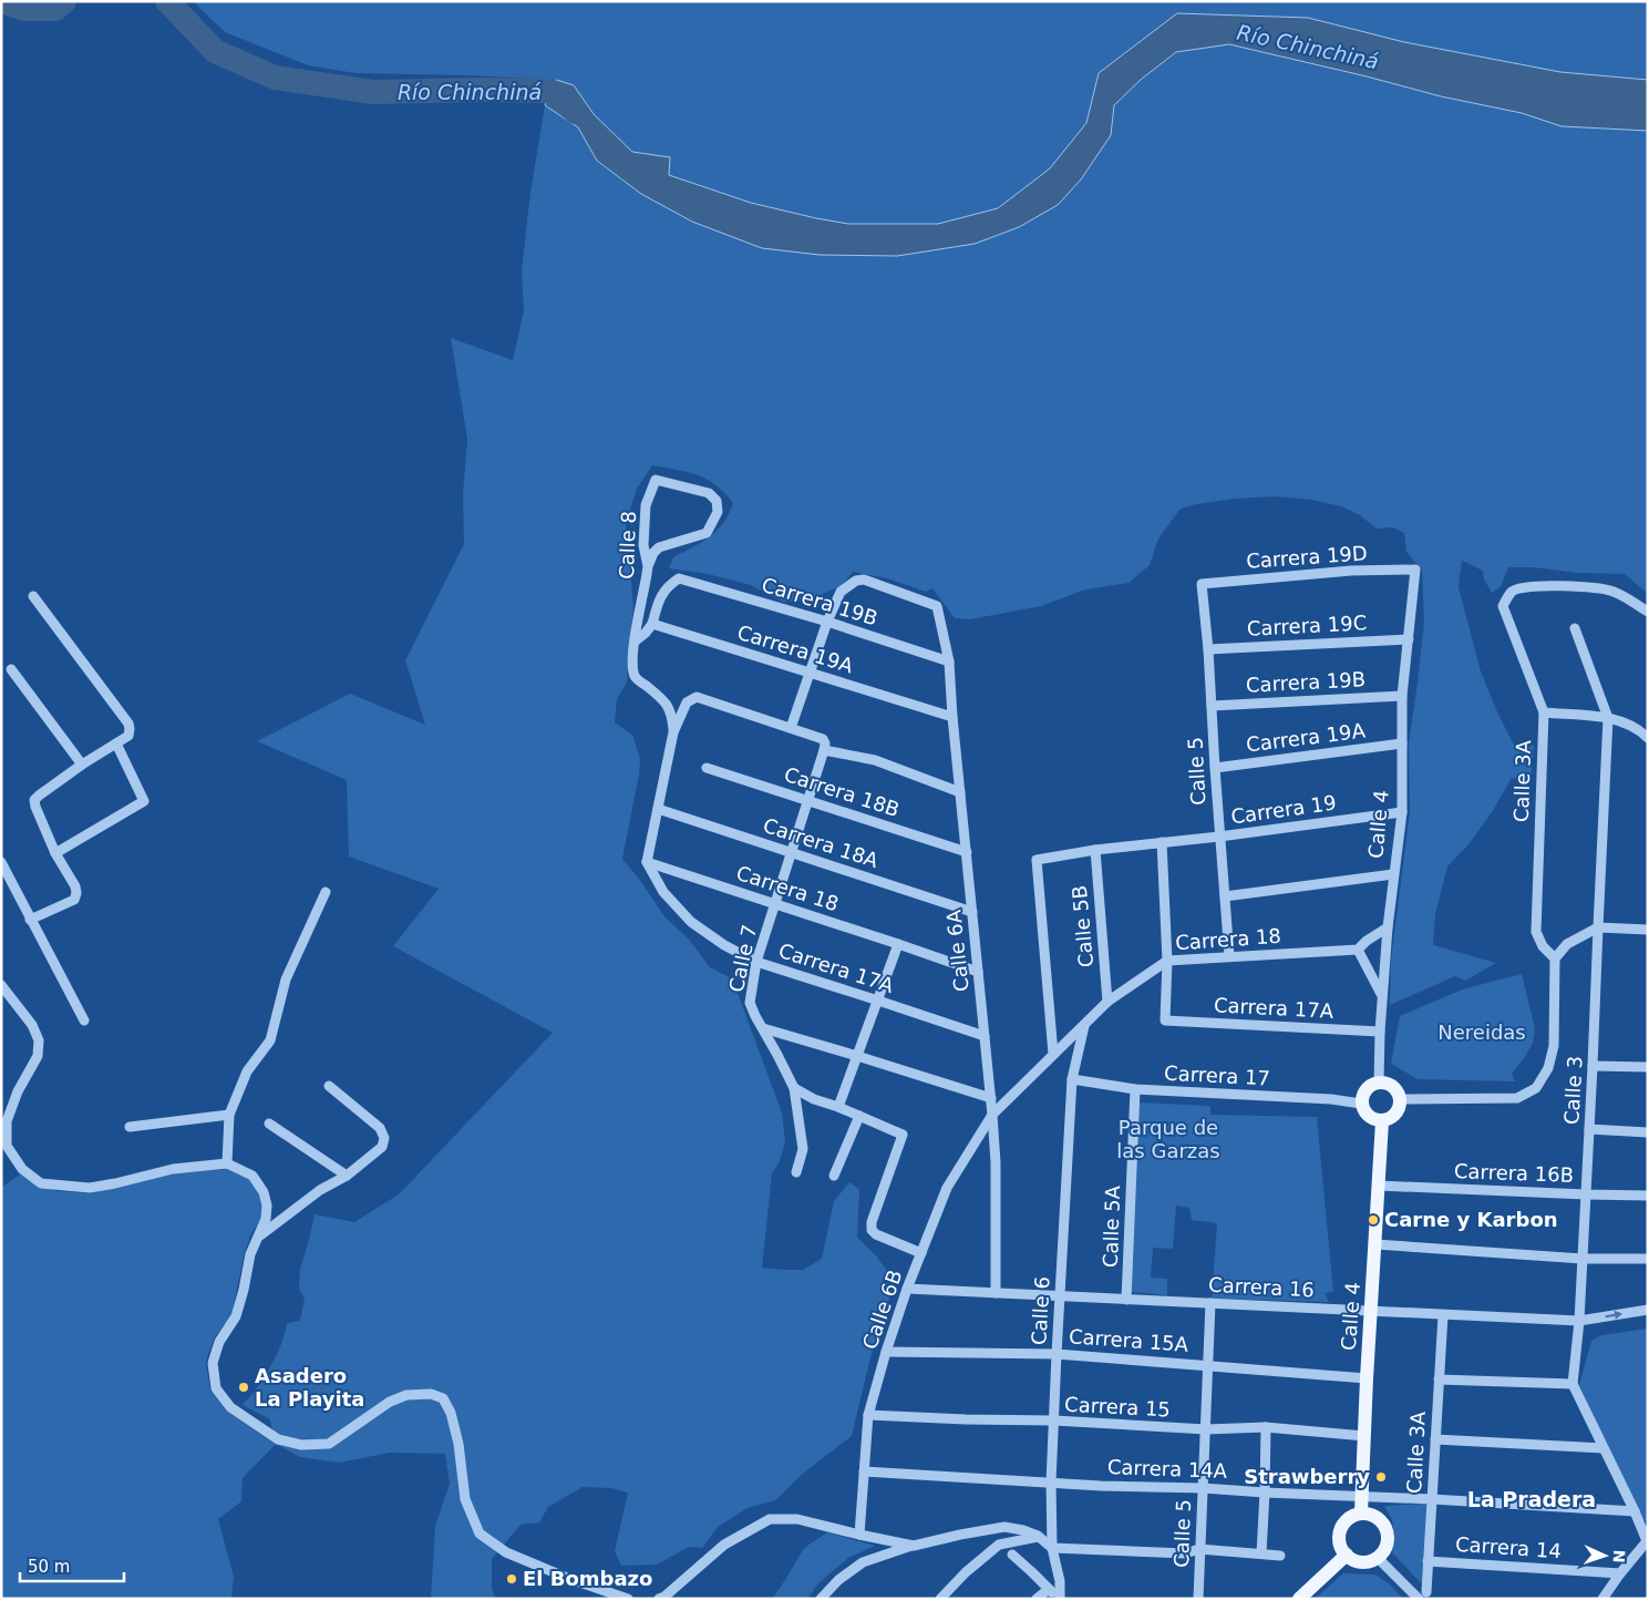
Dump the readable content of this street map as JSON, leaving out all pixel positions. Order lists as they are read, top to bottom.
{
  "streets": {
    "main road": ["Calle 4"],
    "street": [
      "Calle 8",
      "Carrera 19D",
      "Carrera 19B",
      "Carrera 19C",
      "Carrera 19A",
      "Calle 5",
      "Calle 3A",
      "Carrera 18B",
      "Carrera 19",
      "Carrera 18A",
      "Carrera 18",
      "Calle 5B",
      "Calle 6A",
      "Calle 7",
      "Carrera 17A",
      "Carrera 17",
      "Calle 3",
      "Carrera 16B",
      "Calle 5A",
      "Carrera 16",
      "Calle 6B",
      "Calle 6",
      "Carrera 15A",
      "Carrera 15",
      "Carrera 14A",
      "Carrera 14"
    ]
  },
  "crossings": [
    ["Carrera 19D", "Calle 5"],
    ["Carrera 19D", "Calle 4"],
    ["Carrera 19B", "Carrera 19A"],
    ["Carrera 19B", "Calle 5"],
    ["Carrera 19B", "Calle 4"],
    ["Carrera 19B", "Calle 6A"],
    ["Carrera 19C", "Calle 5"],
    ["Carrera 19C", "Calle 4"],
    ["Carrera 19A", "Calle 5"],
    ["Carrera 19A", "Calle 4"],
    ["Carrera 19A", "Calle 6A"],
    ["Calle 5", "Carrera 19"],
    ["Calle 5", "Carrera 18"],
    ["Calle 5", "Carrera 16"],
    ["Calle 5", "Carrera 15A"],
    ["Calle 5", "Carrera 15"],
    ["Calle 5", "Carrera 14A"],
    ["Calle 3A", "Carrera 16"],
    ["Calle 3A", "Carrera 14A"],
    ["Calle 3A", "Carrera 14"],
    ["Carrera 18B", "Calle 6A"],
    ["Carrera 18B", "Calle 7"],
    ["Carrera 19", "Calle 4"],
    ["Carrera 19", "Carrera 18"],
    ["Carrera 19", "Calle 5B"],
    ["Calle 4", "Carrera 17A"],
    ["Calle 4", "Carrera 17"],
    ["Calle 4", "Carrera 16B"],
    ["Calle 4", "Carrera 16"],
    ["Calle 4", "Carrera 15A"],
    ["Calle 4", "Carrera 15"],
    ["Calle 4", "Carrera 14A"],
    ["Carrera 18A", "Calle 6A"],
    ["Carrera 18A", "Calle 7"],
    ["Carrera 18", "Calle 5B"],
    ["Carrera 18", "Calle 6A"],
    ["Carrera 18", "Calle 7"],
    ["Carrera 18", "Carrera 17A"],
    ["Carrera 18", "Calle 6B"],
    ["Carrera 18", "Calle 6"],
    ["Calle 6A", "Carrera 17A"],
    ["Calle 6A", "Carrera 16"],
    ["Calle 6A", "Calle 6B"],
    ["Calle 7", "Carrera 17A"],
    ["Carrera 17", "Calle 5A"],
    ["Carrera 17", "Calle 6"],
    ["Calle 3", "Carrera 16B"],
    ["Calle 3", "Carrera 16"],
    ["Calle 5A", "Carrera 16"],
    ["Carrera 16", "Calle 6B"],
    ["Carrera 16", "Calle 6"],
    ["Calle 6B", "Carrera 15A"],
    ["Calle 6B", "Carrera 15"],
    ["Calle 6B", "Carrera 14A"],
    ["Calle 6", "Carrera 15A"],
    ["Calle 6", "Carrera 15"],
    ["Calle 6", "Carrera 14A"]
  ],
  "districts": ["La Pradera"],
  "water": ["Río Chinchiná"],
  "parks": ["Nereidas", "Parque de las Garzas"],
  "places": [
    "Carne y Karbon",
    "Asadero La Playita",
    "Strawberry",
    "El Bombazo"
  ],
  "scale_bar": "50 m",
  "north": "right"
}
